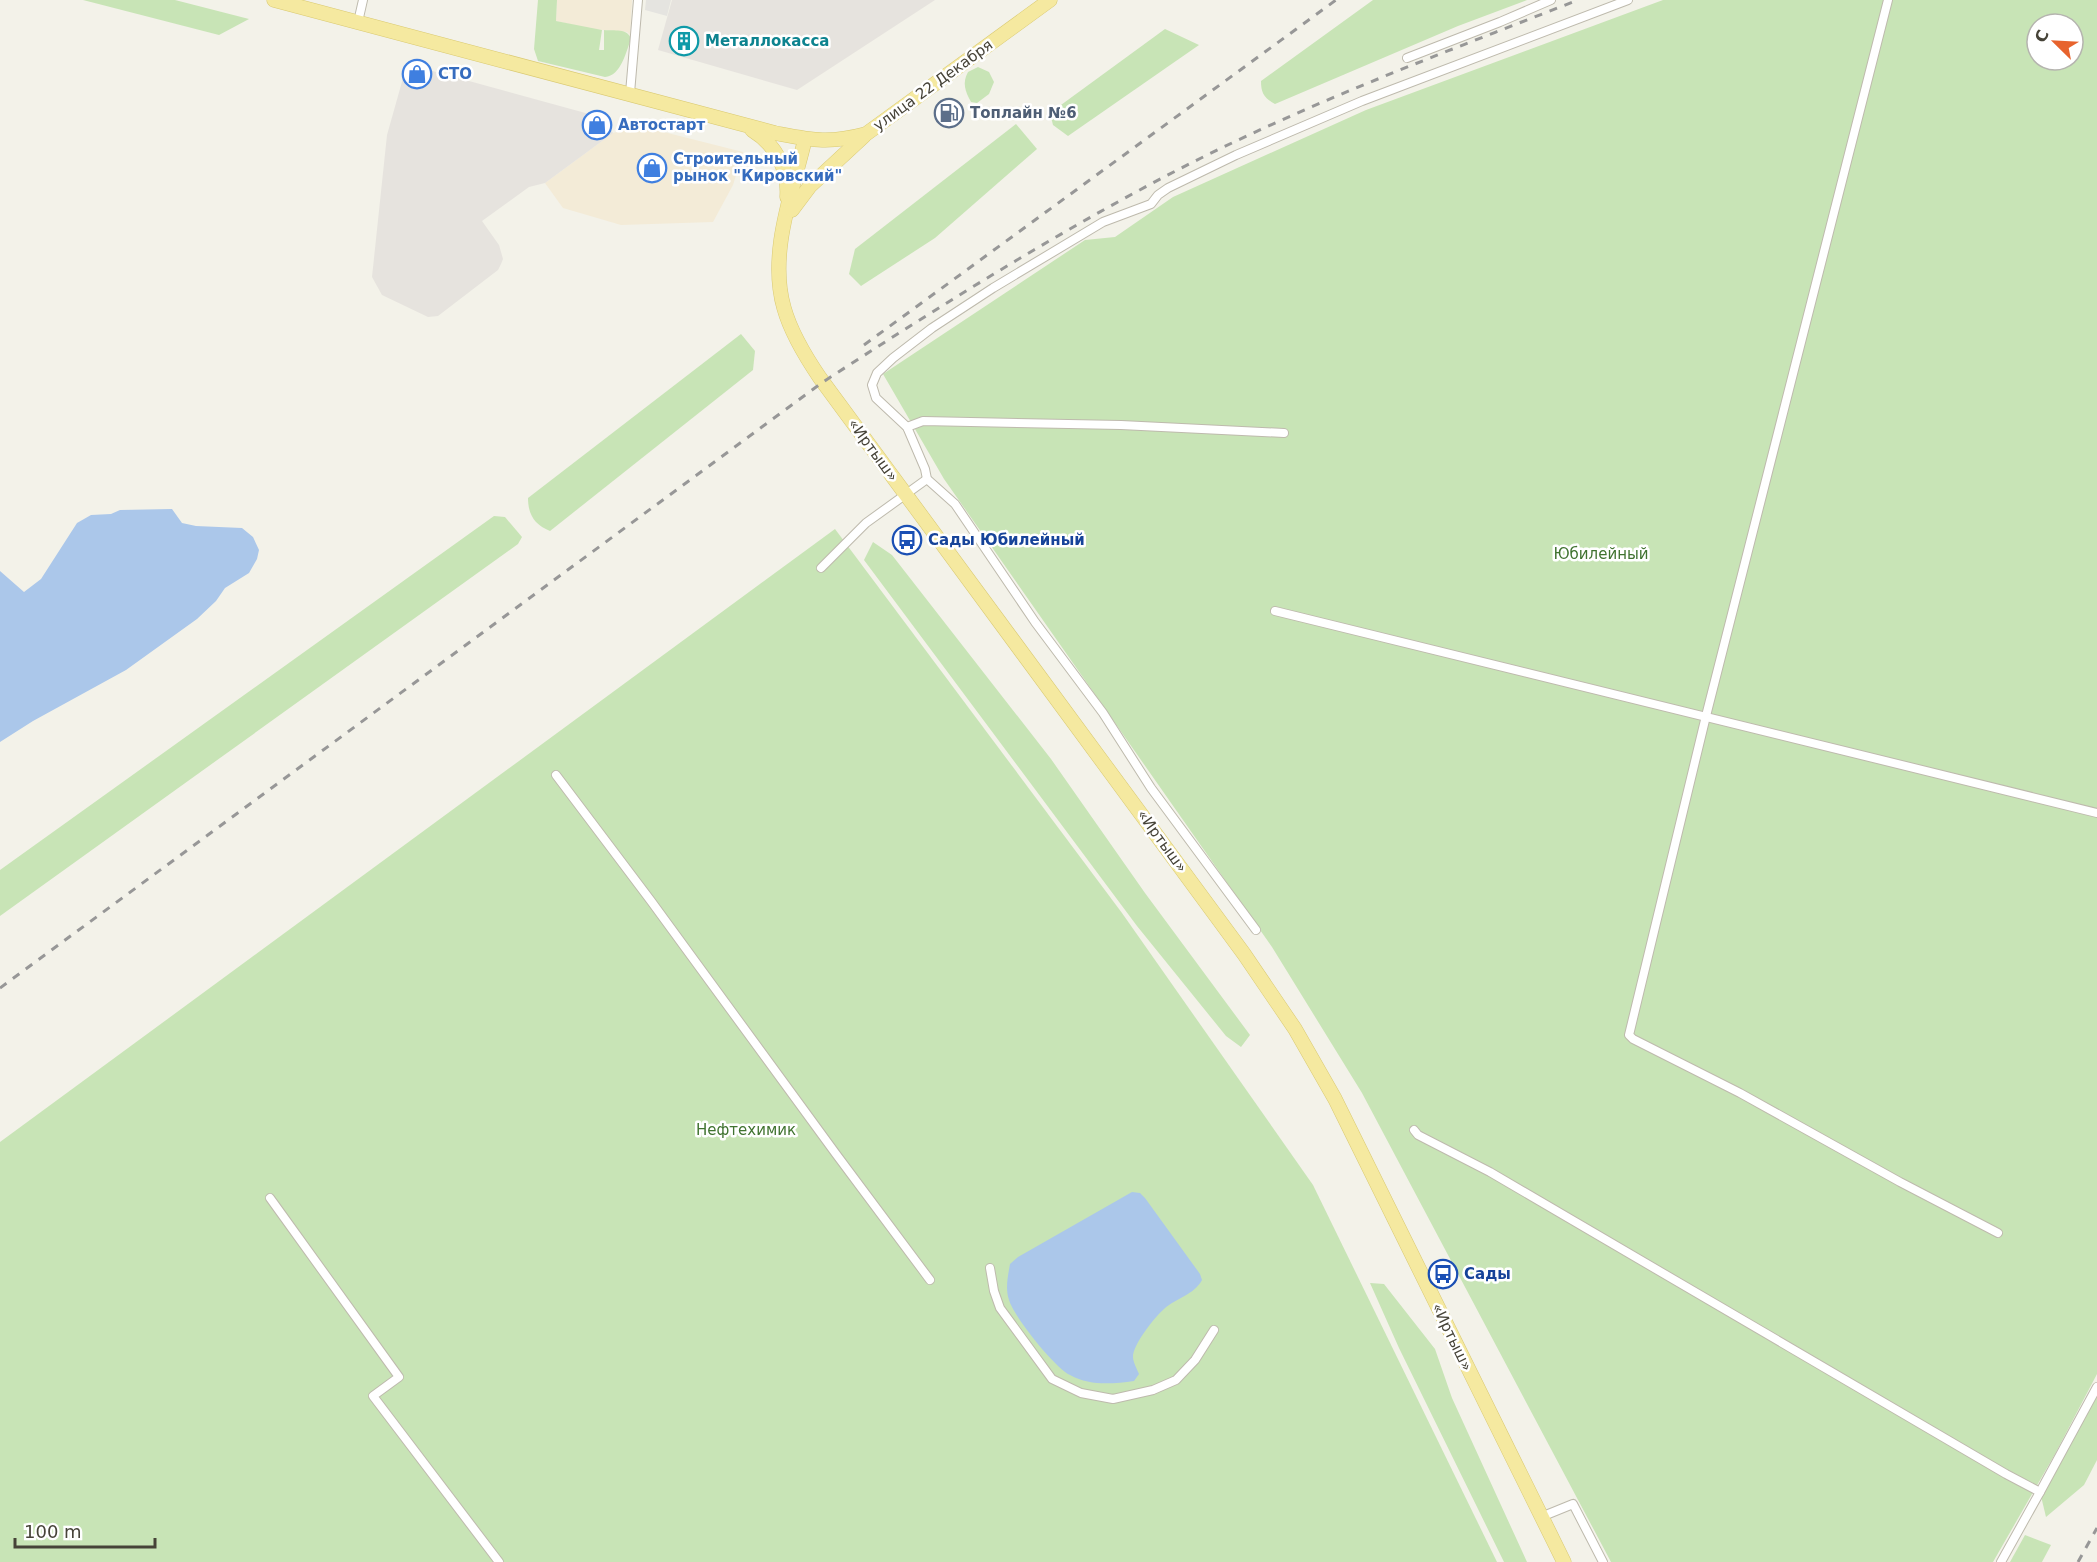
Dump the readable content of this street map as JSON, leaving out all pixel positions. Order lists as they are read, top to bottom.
{
  "streets": {
    "main road": ["улица 22 Декабря", "«Иртыш»"]
  },
  "crossings": [
    ["улица 22 Декабря", "«Иртыш»"]
  ],
  "parks": ["Юбилейный", "Нефтехимик"],
  "places": {
    "building": ["Металлокасса"],
    "shop": ["СТО", "Автостарт", "Строительный рынок \"Кировский\""],
    "fuel station": ["Топлайн №6"],
    "bus stop": ["Сады Юбилейный", "Сады"]
  },
  "scale_bar": "100 m",
  "north": "top left"
}
